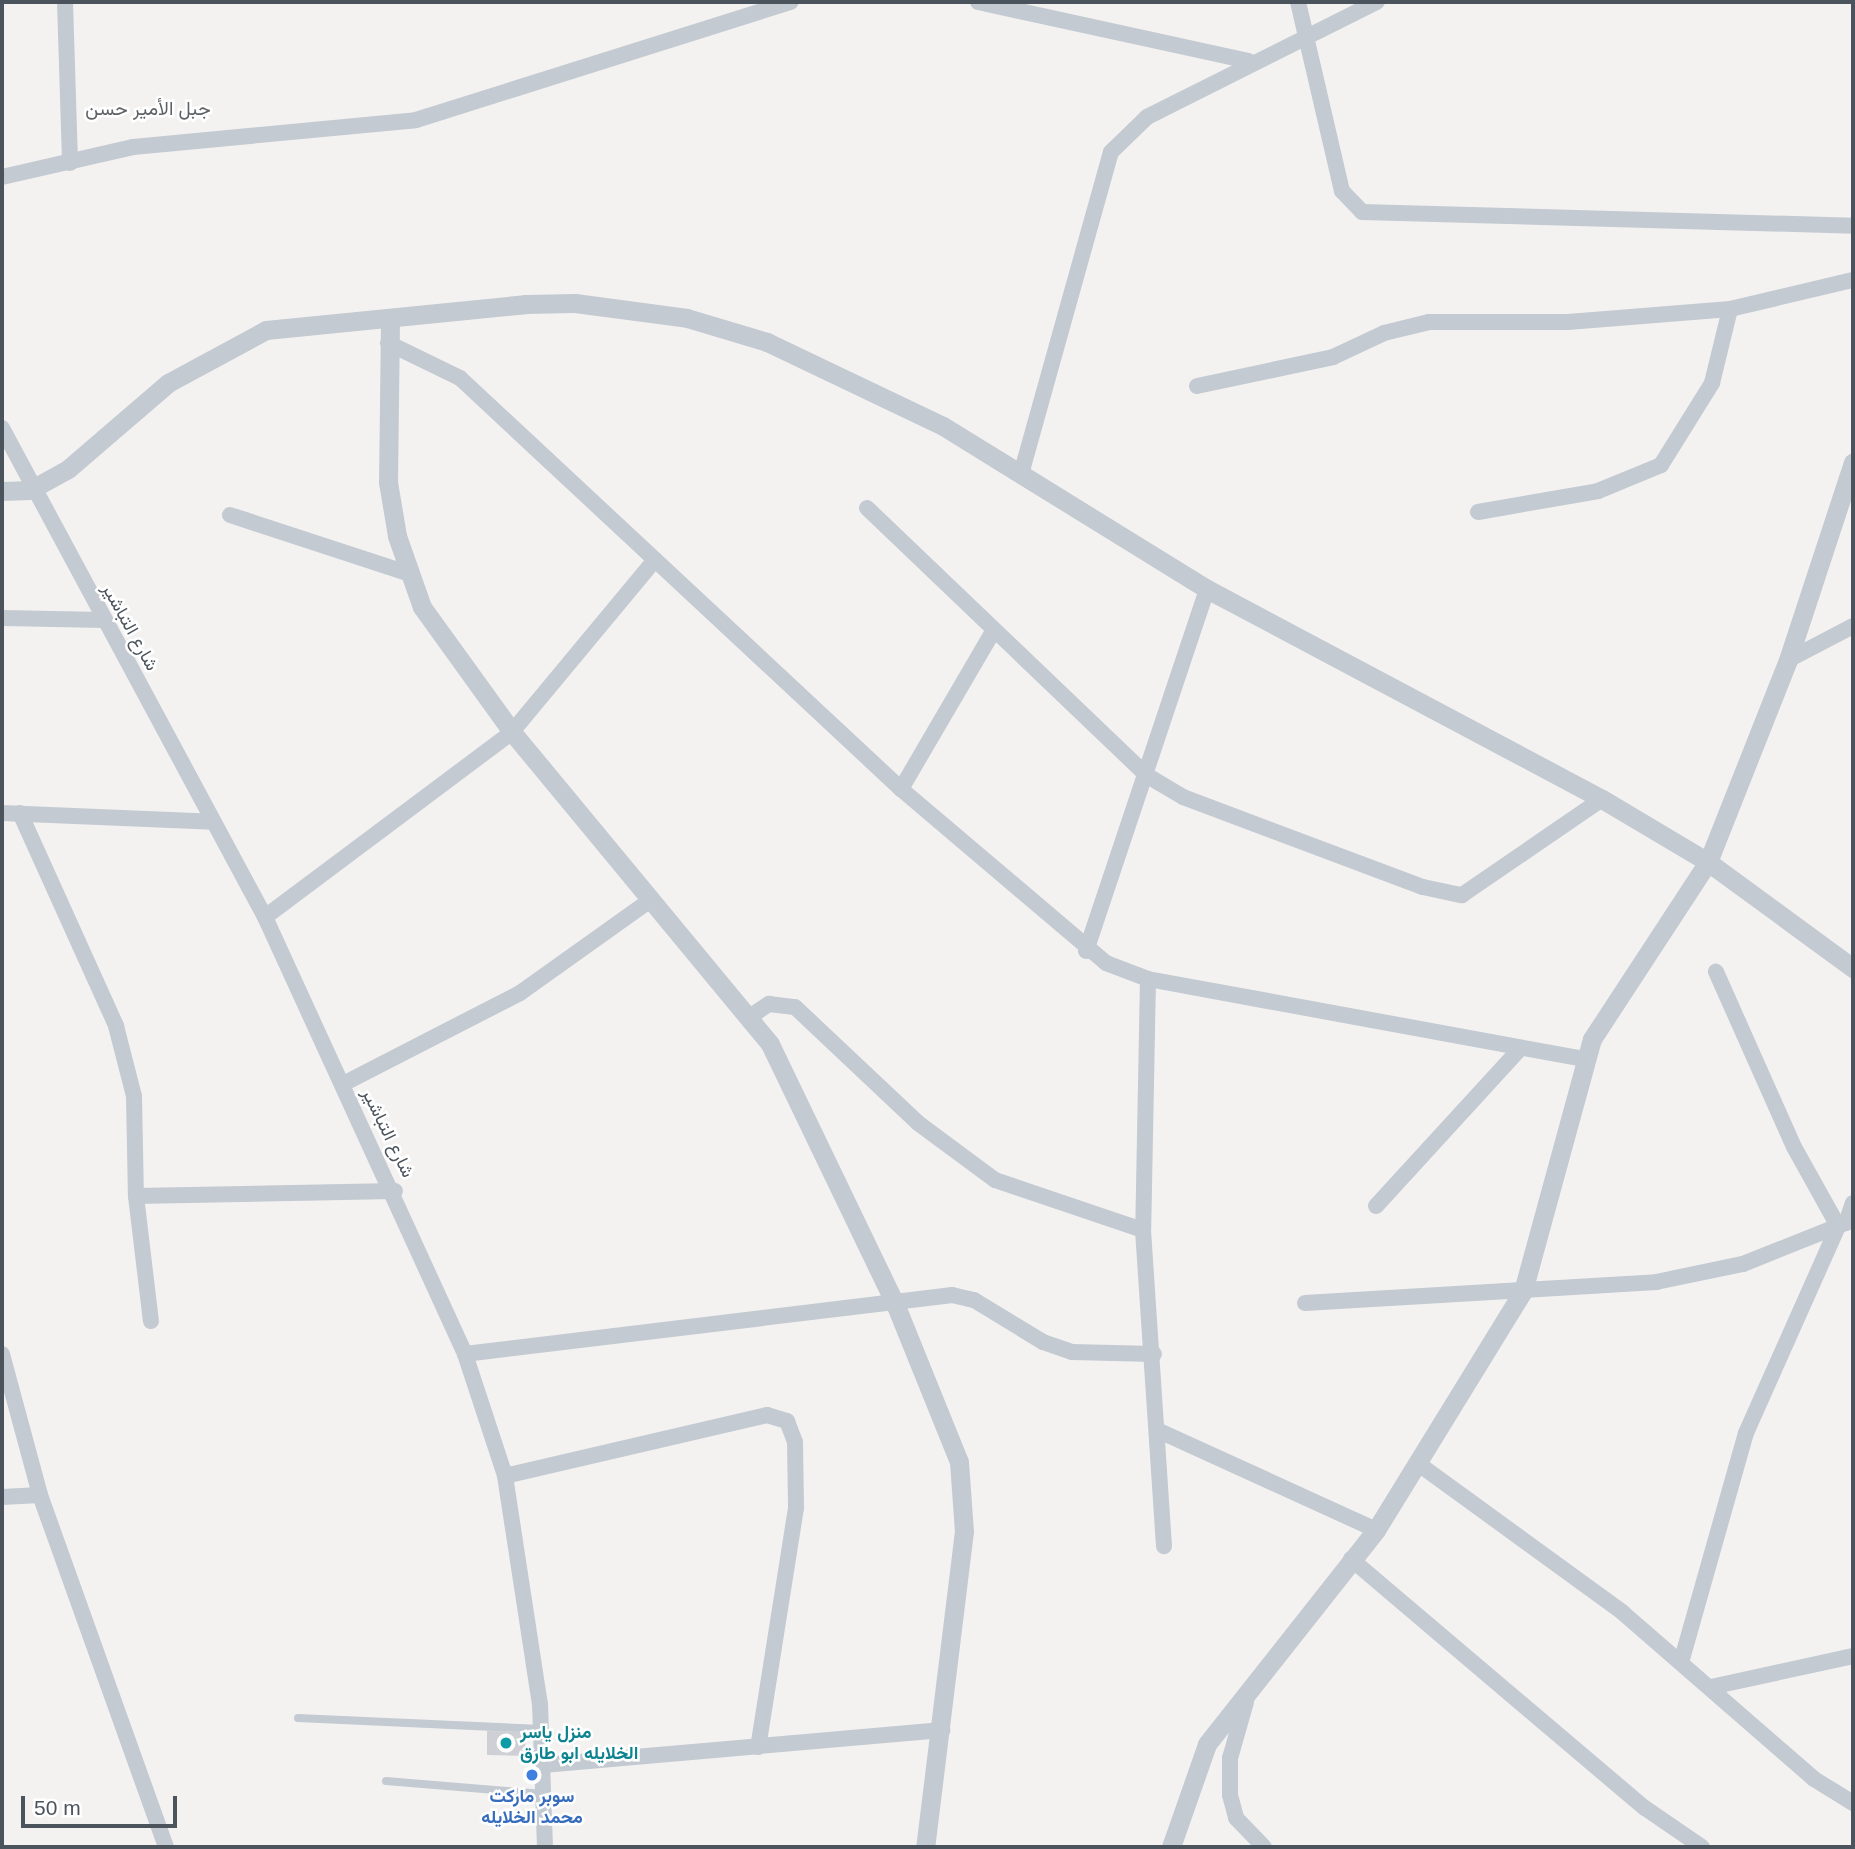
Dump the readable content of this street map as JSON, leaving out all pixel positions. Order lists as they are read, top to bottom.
{
  "streets": {
    "street": ["شارع التباشير"]
  },
  "districts": ["جبل الأمير حسن"],
  "places": ["منزل ياسر الخلايله ابو طارق", "سوبر ماركت محمد الخلايله"],
  "scale_bar": "50 m"
}
